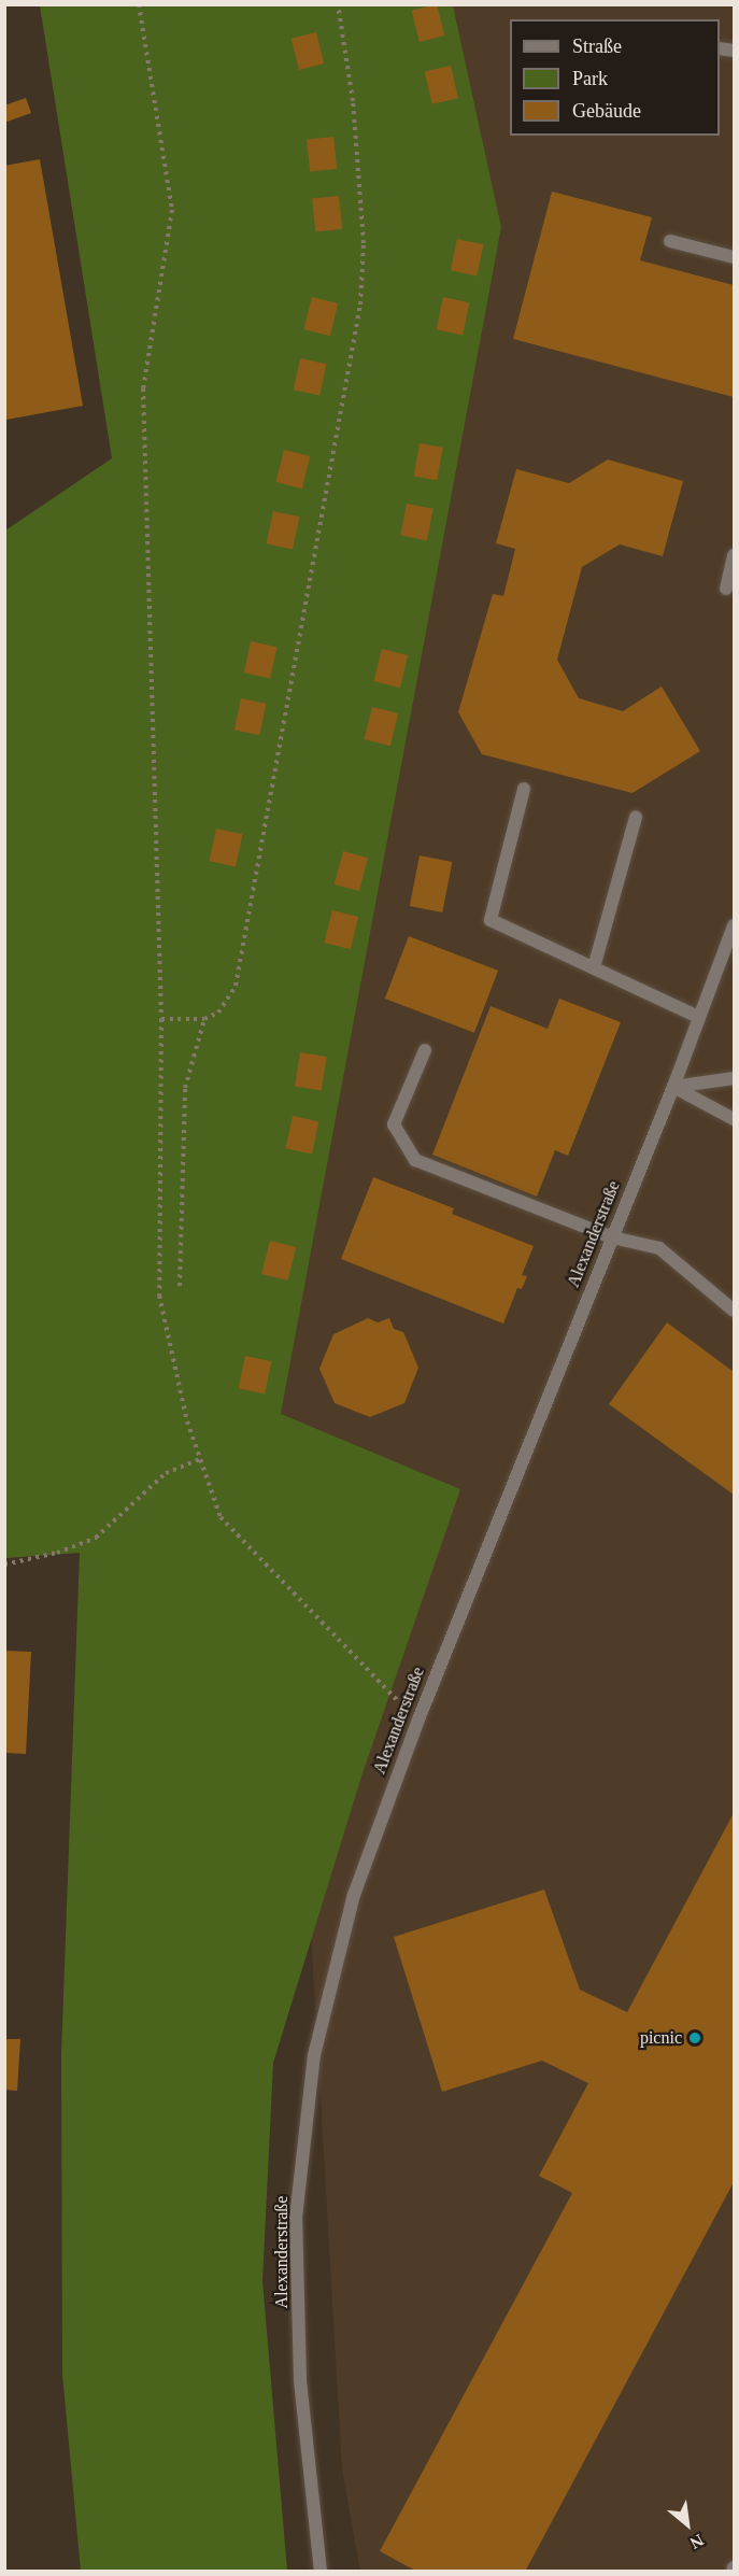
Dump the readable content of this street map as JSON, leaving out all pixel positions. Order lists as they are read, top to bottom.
{
  "streets": {
    "street": ["Alexanderstraße"]
  },
  "places": ["picnic"],
  "legend": ["Straße", "Park", "Gebäude"],
  "north": "bottom right"
}
